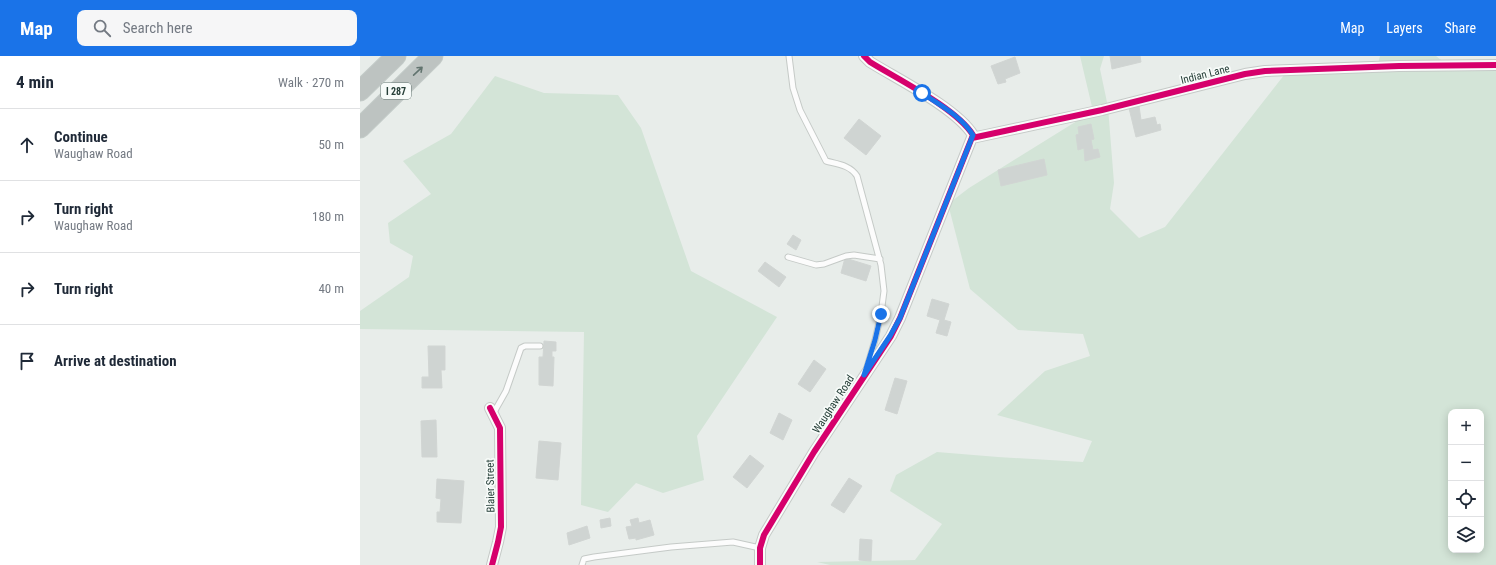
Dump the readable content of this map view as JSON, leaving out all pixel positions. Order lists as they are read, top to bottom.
{
  "streets": {
    "highway": ["I 287"],
    "street": ["Indian Lane", "Waughaw Road", "Blaier Street"]
  },
  "crossings": [
    ["Indian Lane", "Waughaw Road"]
  ],
  "page": {
    "header": "Map",
    "search": "Search here",
    "nav": ["Map", "Layers", "Share"],
    "heading": ["4 min", "Walk · 270 m"],
    "list": [
      ["Continue", "Waughaw Road", "50 m"],
      ["Turn right", "Waughaw Road", "180 m"],
      ["Turn right", "40 m"],
      "Arrive at destination"
    ],
    "map_buttons": ["+", "−"]
  }
}
